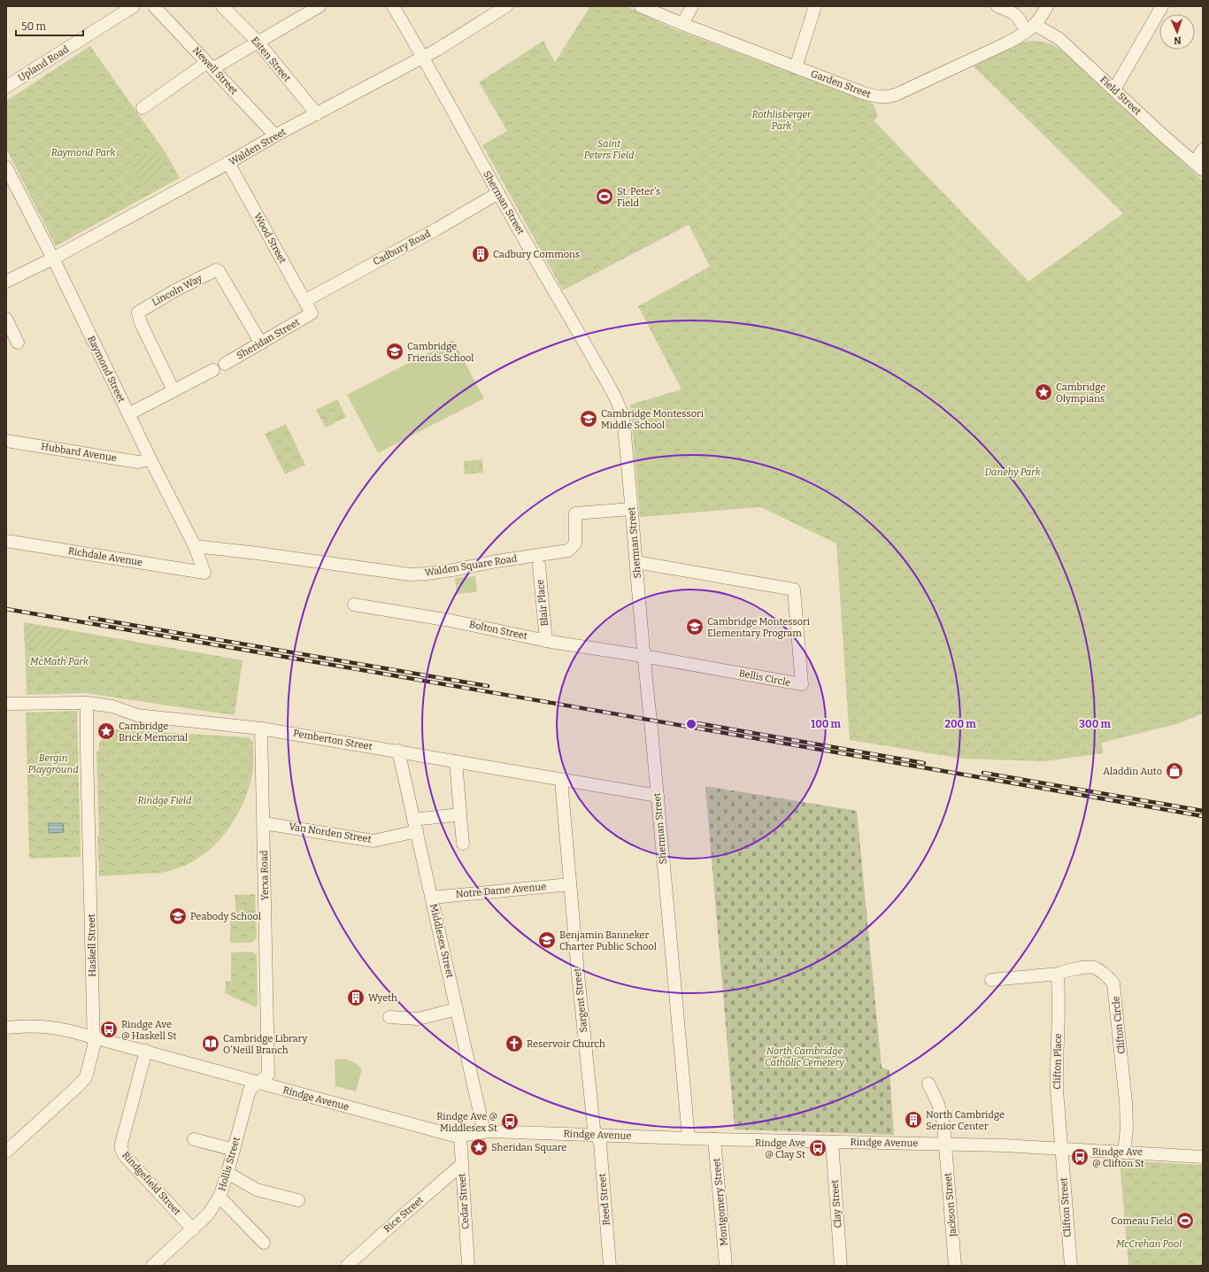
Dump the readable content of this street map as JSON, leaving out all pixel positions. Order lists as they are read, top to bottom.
{
  "streets": {
    "street": [
      "Esten Street",
      "Upland Road",
      "Newell Street",
      "Garden Street",
      "Field Street",
      "Walden Street",
      "Sherman Street",
      "Wood Street",
      "Cadbury Road",
      "Lincoln Way",
      "Sheridan Street",
      "Raymond Street",
      "Hubbard Avenue",
      "Richdale Avenue",
      "Walden Square Road",
      "Blair Place",
      "Bolton Street",
      "Bellis Circle",
      "Pemberton Street",
      "Van Norden Street",
      "Yerxa Road",
      "Notre Dame Avenue",
      "Middlesex Street",
      "Haskell Street",
      "Sargent Street",
      "Clifton Circle",
      "Clifton Place",
      "Rindge Avenue",
      "Hollis Street",
      "Rindgefield Street",
      "Reed Street",
      "Cedar Street",
      "Montgomery Street",
      "Clay Street",
      "Jackson Street",
      "Clifton Street",
      "Rice Street"
    ]
  },
  "crossings": [
    ["Esten Street", "Walden Street"],
    ["Newell Street", "Walden Street"],
    ["Garden Street", "Field Street"],
    ["Walden Street", "Sherman Street"],
    ["Walden Street", "Wood Street"],
    ["Walden Street", "Raymond Street"],
    ["Sherman Street", "Cadbury Road"],
    ["Sherman Street", "Walden Square Road"],
    ["Sherman Street", "Bolton Street"],
    ["Sherman Street", "Bellis Circle"],
    ["Sherman Street", "Pemberton Street"],
    ["Sherman Street", "Rindge Avenue"],
    ["Wood Street", "Cadbury Road"],
    ["Wood Street", "Sheridan Street"],
    ["Lincoln Way", "Sheridan Street"],
    ["Raymond Street", "Hubbard Avenue"],
    ["Raymond Street", "Richdale Avenue"],
    ["Raymond Street", "Walden Square Road"],
    ["Blair Place", "Bolton Street"],
    ["Bolton Street", "Bellis Circle"],
    ["Pemberton Street", "Yerxa Road"],
    ["Pemberton Street", "Middlesex Street"],
    ["Pemberton Street", "Haskell Street"],
    ["Pemberton Street", "Sargent Street"],
    ["Van Norden Street", "Yerxa Road"],
    ["Van Norden Street", "Middlesex Street"],
    ["Yerxa Road", "Rindge Avenue"],
    ["Yerxa Road", "Hollis Street"],
    ["Notre Dame Avenue", "Middlesex Street"],
    ["Notre Dame Avenue", "Sargent Street"],
    ["Middlesex Street", "Rindge Avenue"],
    ["Haskell Street", "Rindge Avenue"],
    ["Sargent Street", "Rindge Avenue"],
    ["Sargent Street", "Reed Street"],
    ["Clifton Circle", "Clifton Place"],
    ["Clifton Circle", "Rindge Avenue"],
    ["Clifton Place", "Rindge Avenue"],
    ["Clifton Place", "Clifton Street"],
    ["Rindge Avenue", "Hollis Street"],
    ["Rindge Avenue", "Rindgefield Street"],
    ["Rindge Avenue", "Reed Street"],
    ["Rindge Avenue", "Cedar Street"],
    ["Rindge Avenue", "Montgomery Street"],
    ["Rindge Avenue", "Clay Street"],
    ["Rindge Avenue", "Jackson Street"],
    ["Rindge Avenue", "Clifton Street"],
    ["Hollis Street", "Rindgefield Street"],
    ["Cedar Street", "Rice Street"]
  ],
  "parks": [
    "Rothlisberger Park",
    "Saint Peters Field",
    "Raymond Park",
    "Danehy Park",
    "McMath Park",
    "Bergin Playground",
    "Rindge Field",
    "North Cambridge Catholic Cemetery",
    "McCrehan Pool"
  ],
  "places": {
    "sports": ["St. Peter's Field", "Comeau Field"],
    "building": ["Cadbury Commons", "Wyeth", "North Cambridge Senior Center"],
    "school or university": [
      "Cambridge Friends School",
      "Cambridge Montessori Middle School",
      "Cambridge Montessori Elementary Program",
      "Peabody School",
      "Benjamin Banneker Charter Public School"
    ],
    "place": ["Cambridge Olympians", "Cambridge Brick Memorial", "Sheridan Square"],
    "shop": ["Aladdin Auto"],
    "bus stop": [
      "Rindge Ave @ Haskell St",
      "Rindge Ave @ Middlesex St",
      "Rindge Ave @ Clay St",
      "Rindge Ave @ Clifton St"
    ],
    "library": ["Cambridge Library O'Neill Branch"],
    "church": ["Reservoir Church"]
  },
  "scale_bar": "50 m",
  "north": "bottom",
  "rings": ["100 m", "200 m", "300 m"]
}
